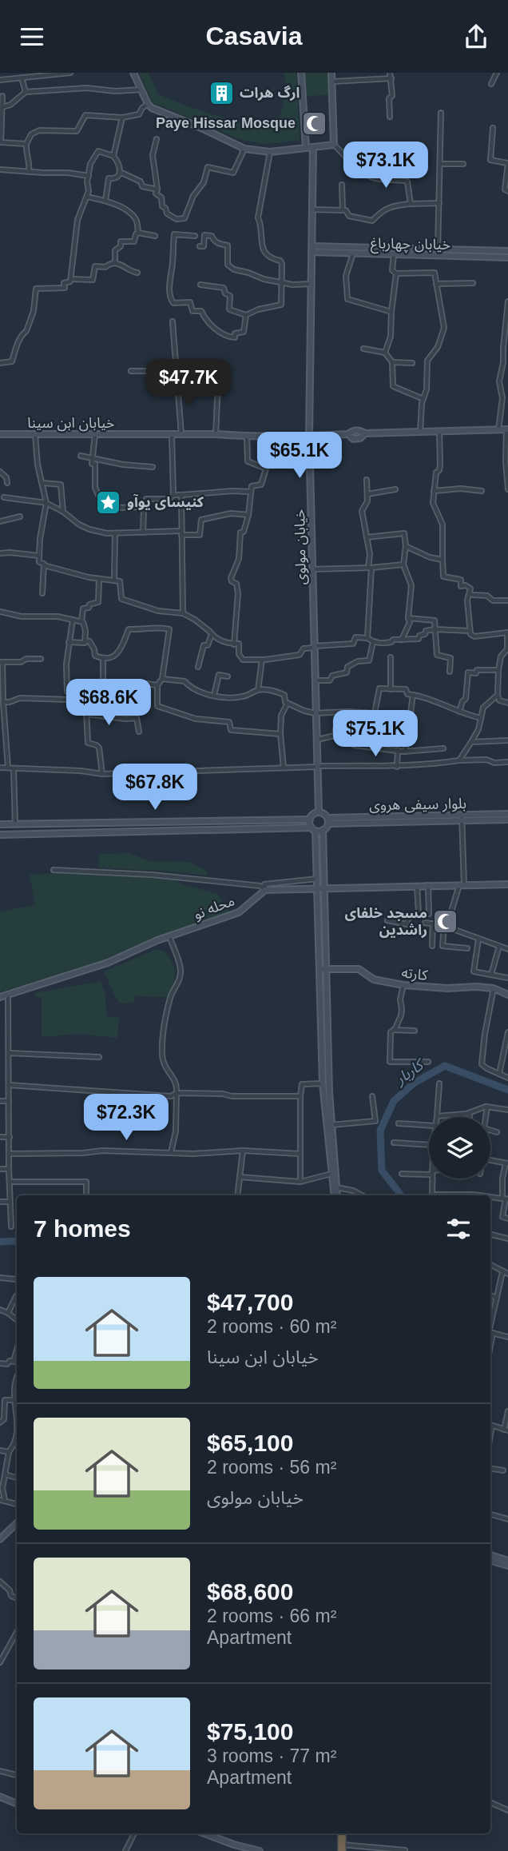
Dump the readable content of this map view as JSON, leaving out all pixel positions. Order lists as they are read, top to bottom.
{
  "streets": {
    "street": [
      "خیابان چهارباغ",
      "خیابان ابن سینا",
      "خیابان مولوی",
      "بلوار سیفی هروی",
      "محله نو",
      "کارته"
    ]
  },
  "crossings": [
    ["خیابان چهارباغ", "خیابان مولوی"],
    ["خیابان ابن سینا", "خیابان مولوی"],
    ["خیابان مولوی", "بلوار سیفی هروی"]
  ],
  "water": ["کاربار"],
  "places": {
    "building": ["ارگ هرات"],
    "mosque": ["Paye Hissar Mosque", "مسجد خلفای راشدین"],
    "place": ["کنیسای یوآو"]
  },
  "page": {
    "header": "Casavia",
    "price": [
      "$73.1K",
      "$47.7K",
      "$65.1K",
      "$68.6K",
      "$75.1K",
      "$67.8K",
      "$72.3K"
    ],
    "heading": "7 homes",
    "list": [
      {
        "name": "$47,700",
        "note": "2 rooms · 60 m² · خیابان ابن سینا"
      },
      {
        "name": "$65,100",
        "note": "2 rooms · 56 m² · خیابان مولوی"
      },
      {
        "name": "$68,600",
        "note": "2 rooms · 66 m² · Apartment"
      },
      {
        "name": "$75,100",
        "note": "3 rooms · 77 m² · Apartment"
      }
    ]
  }
}
